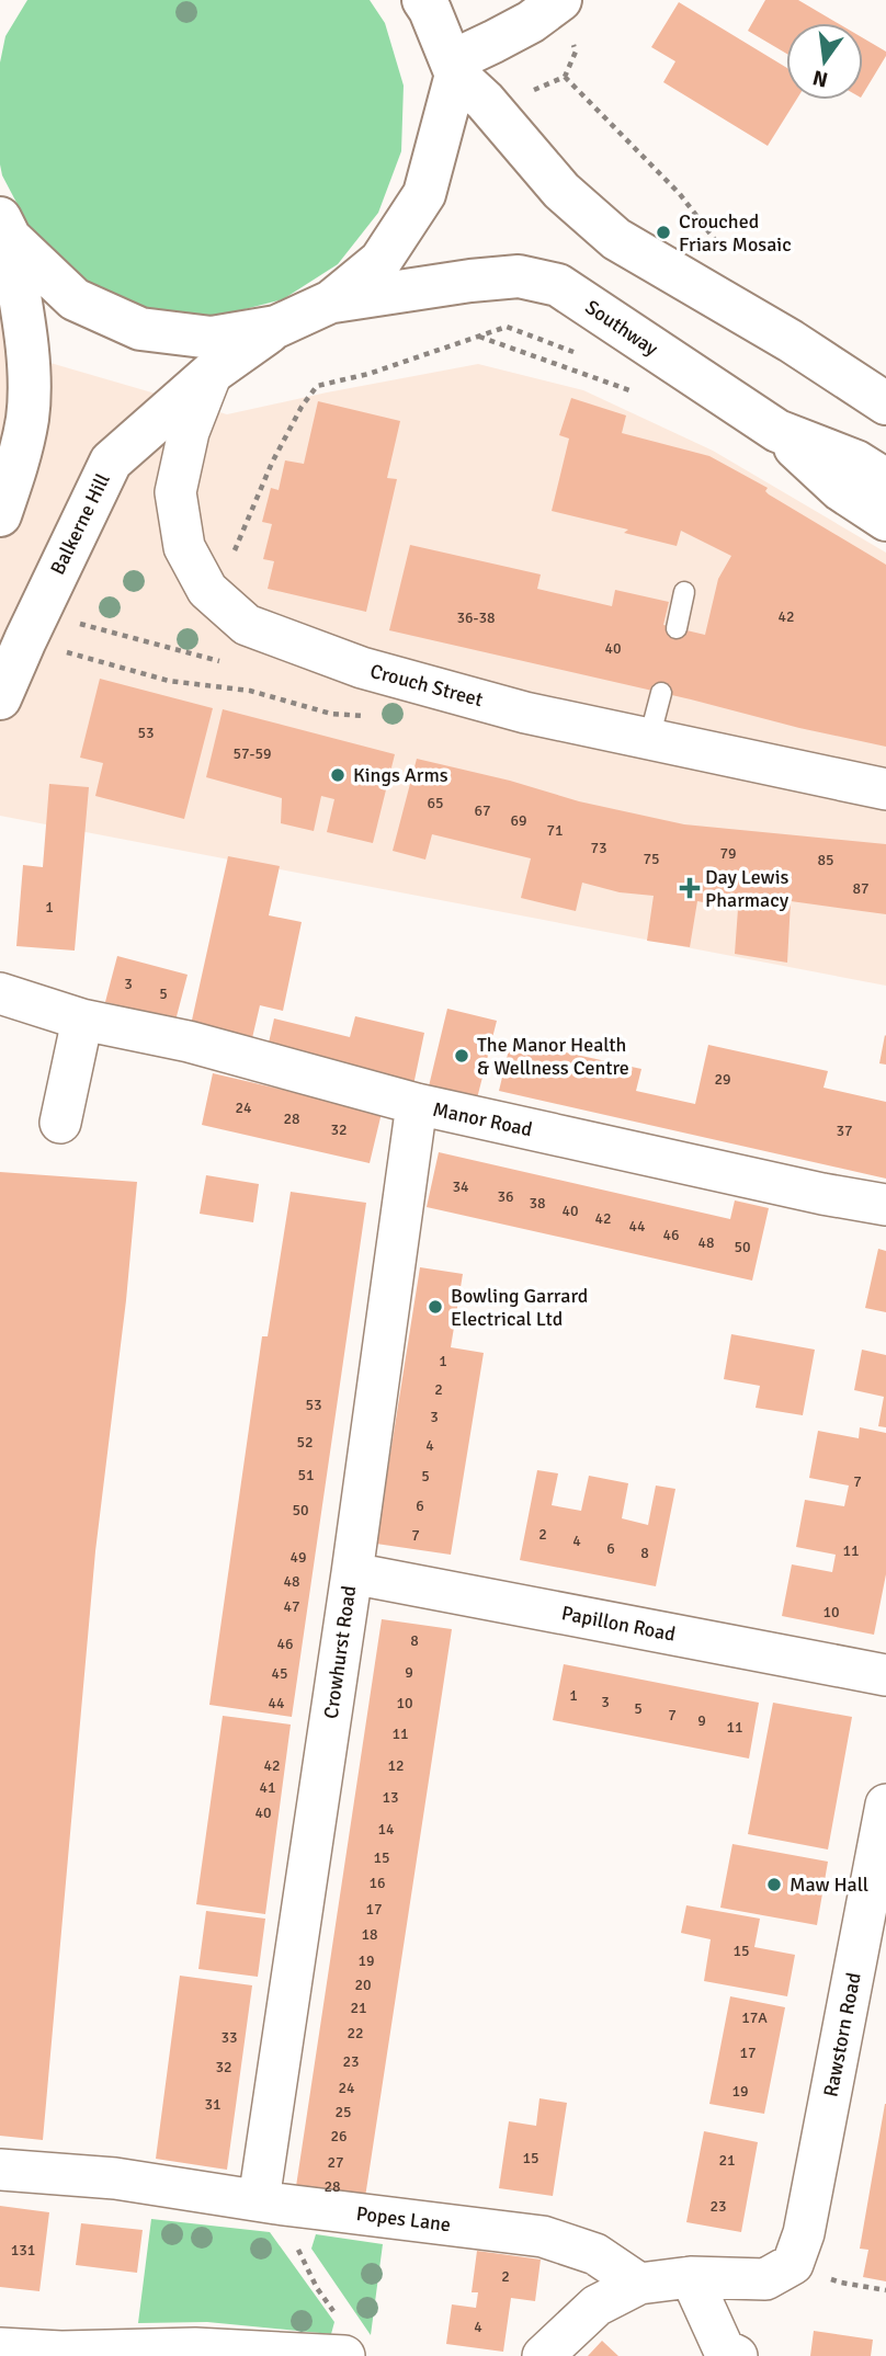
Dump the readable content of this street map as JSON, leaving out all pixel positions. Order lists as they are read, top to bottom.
{
  "streets": {
    "main road": ["Southway", "Balkerne Hill"],
    "street": [
      "Crouch Street",
      "Manor Road",
      "Papillon Road",
      "Crowhurst Road",
      "Rawstorn Road",
      "Popes Lane"
    ]
  },
  "crossings": [
    ["Southway", "Balkerne Hill"],
    ["Balkerne Hill", "Crouch Street"],
    ["Manor Road", "Crowhurst Road"],
    ["Papillon Road", "Crowhurst Road"],
    ["Crowhurst Road", "Popes Lane"]
  ],
  "places": {
    "other": [
      "Crouched Friars Mosaic",
      "Kings Arms",
      "The Manor Health & Wellness Centre",
      "Bowling Garrard Electrical Ltd",
      "Maw Hall"
    ],
    "health": ["Day Lewis Pharmacy"]
  },
  "house_numbers": [
    "42",
    "36-38",
    "40",
    "53",
    "57-59",
    "65",
    "67",
    "69",
    "71",
    "73",
    "79",
    "75",
    "85",
    "87",
    "1",
    "3",
    "5",
    "29",
    "24",
    "28",
    "32",
    "37",
    "34",
    "36",
    "38",
    "40",
    "42",
    "44",
    "46",
    "48",
    "50",
    "1",
    "2",
    "53",
    "3",
    "52",
    "4",
    "51",
    "5",
    "7",
    "6",
    "50",
    "2",
    "7",
    "4",
    "6",
    "11",
    "8",
    "49",
    "48",
    "47",
    "10",
    "8",
    "46",
    "9",
    "45",
    "1",
    "3",
    "44",
    "10",
    "5",
    "7",
    "9",
    "11",
    "11",
    "42",
    "12",
    "41",
    "13",
    "40",
    "14",
    "15",
    "16",
    "17",
    "18",
    "15",
    "19",
    "20",
    "21",
    "17A",
    "22",
    "33",
    "17",
    "23",
    "32",
    "24",
    "19",
    "31",
    "25",
    "26",
    "15",
    "21",
    "27",
    "28",
    "23",
    "131",
    "2",
    "4"
  ],
  "north": "bottom"
}
